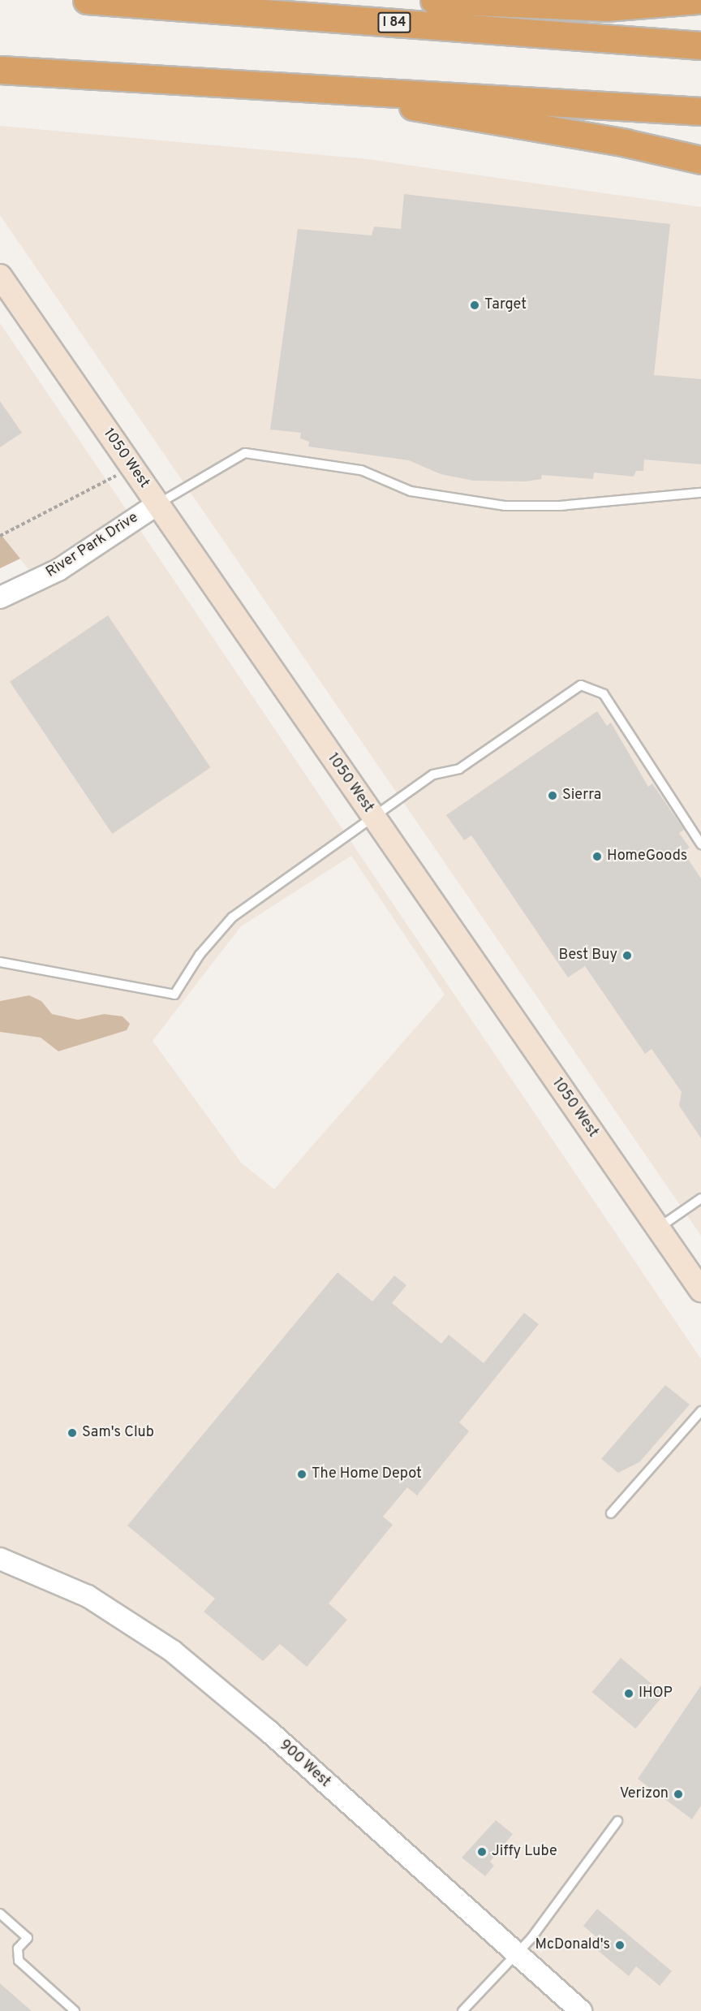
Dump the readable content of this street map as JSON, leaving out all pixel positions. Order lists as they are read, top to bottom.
{
  "streets": {
    "highway": ["I 84"],
    "main road": ["1050 West"],
    "street": ["River Park Drive", "900 West"]
  },
  "crossings": [
    ["1050 West", "River Park Drive"]
  ],
  "places": [
    "Target",
    "Sierra",
    "HomeGoods",
    "Best Buy",
    "Sam's Club",
    "The Home Depot",
    "IHOP",
    "Verizon",
    "Jiffy Lube",
    "McDonald's"
  ]
}
